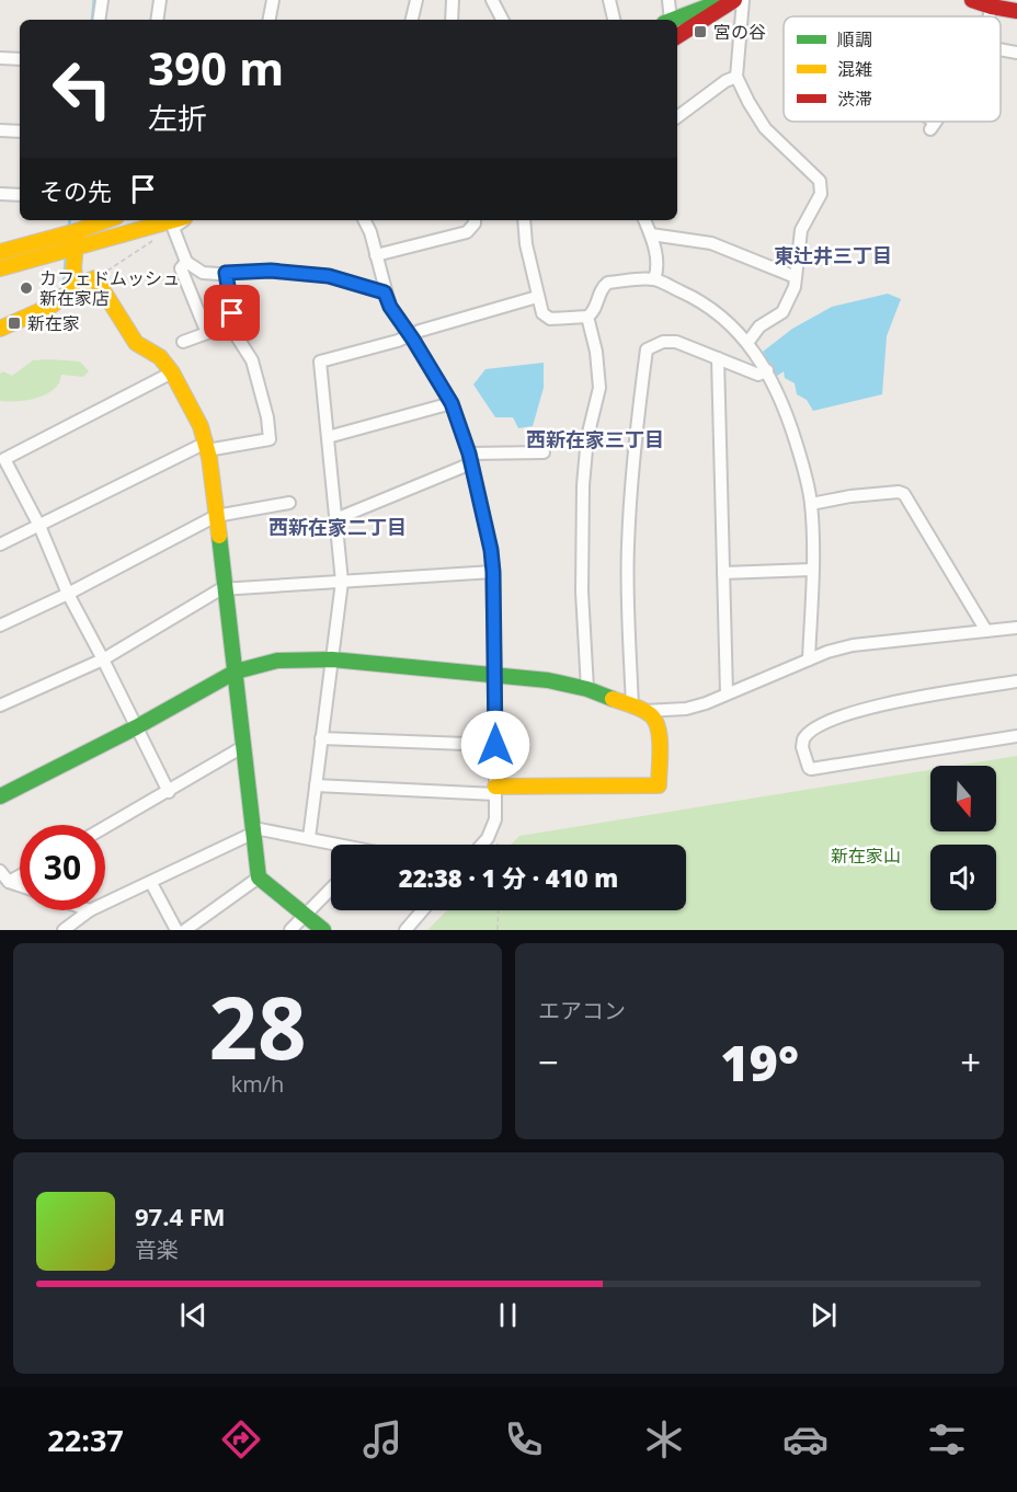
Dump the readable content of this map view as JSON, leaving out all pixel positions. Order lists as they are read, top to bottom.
{
  "districts": ["東辻井三丁目", "西新在家三丁目", "西新在家二丁目"],
  "parks": ["新在家山"],
  "places": {
    "transit": ["宮の谷", "新在家"],
    "other": ["カフェドムッシュ 新在家店"]
  },
  "legend": ["順調", "混雑", "渋滞"],
  "north": "bottom",
  "page": {
    "turn": ["390 m", "左折"],
    "then": "その先",
    "limit": "30",
    "trip": "22:38 · 1 分 · 410 m",
    "tile": [
      ["28", "km/h"],
      "エアコン"
    ],
    "heat": ["−", "19°", "+"],
    "song": ["97.4 FM", "音楽"],
    "tabs": "22:37"
  }
}
